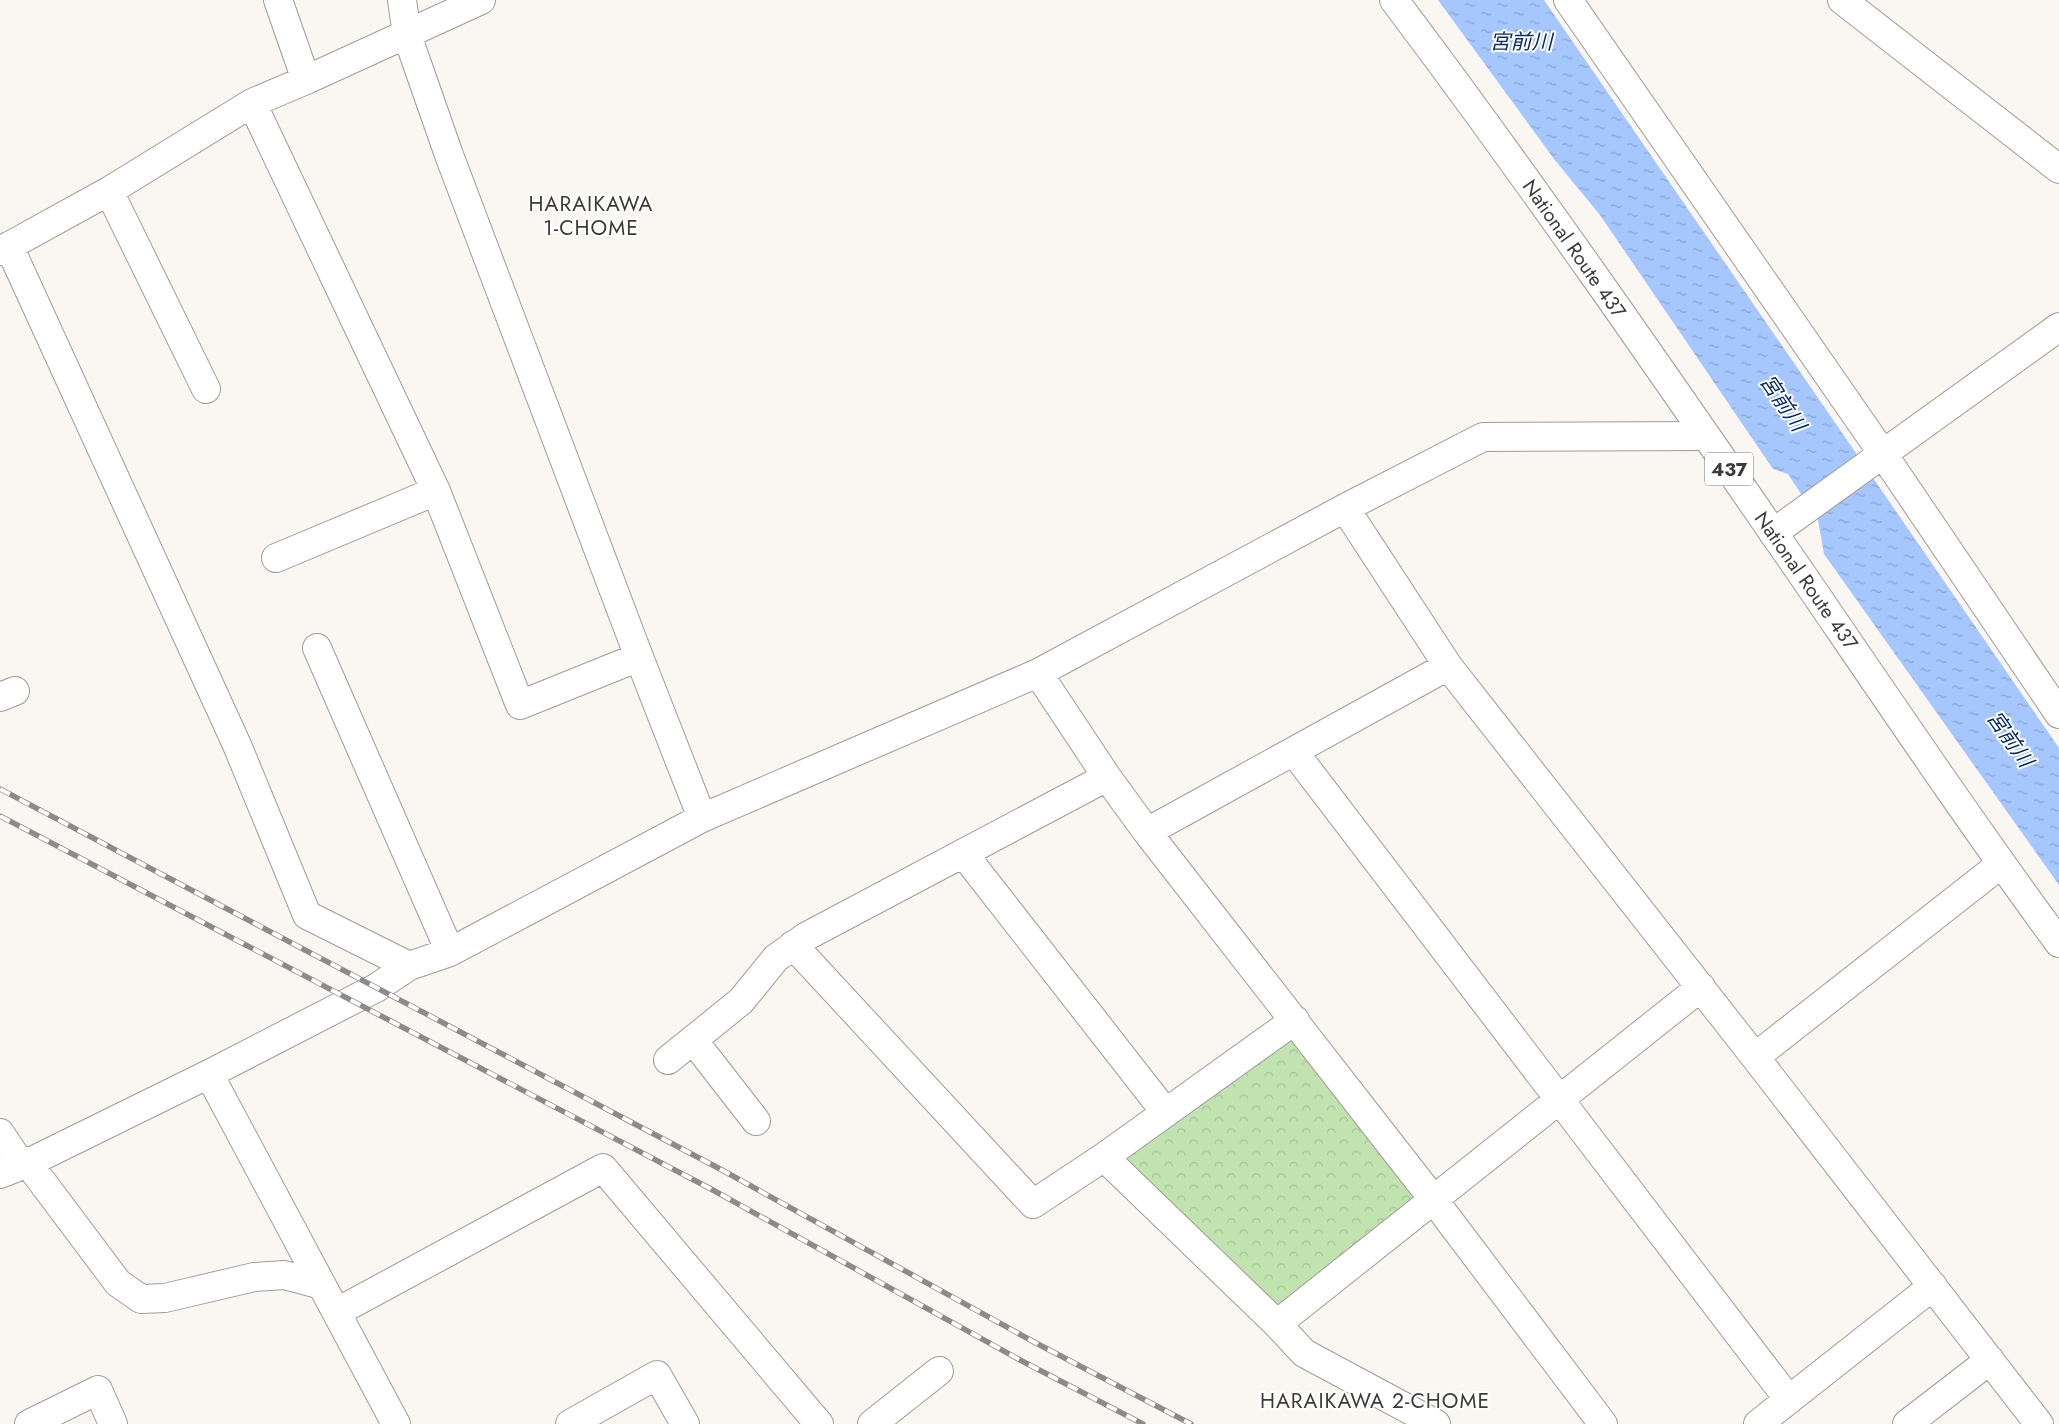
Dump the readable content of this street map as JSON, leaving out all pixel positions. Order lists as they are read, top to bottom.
{
  "streets": {
    "main road": ["National Route 437", "437"]
  },
  "districts": ["HARAIKAWA 1-CHOME", "HARAIKAWA 2-CHOME"],
  "water": ["宮前川"]
}
